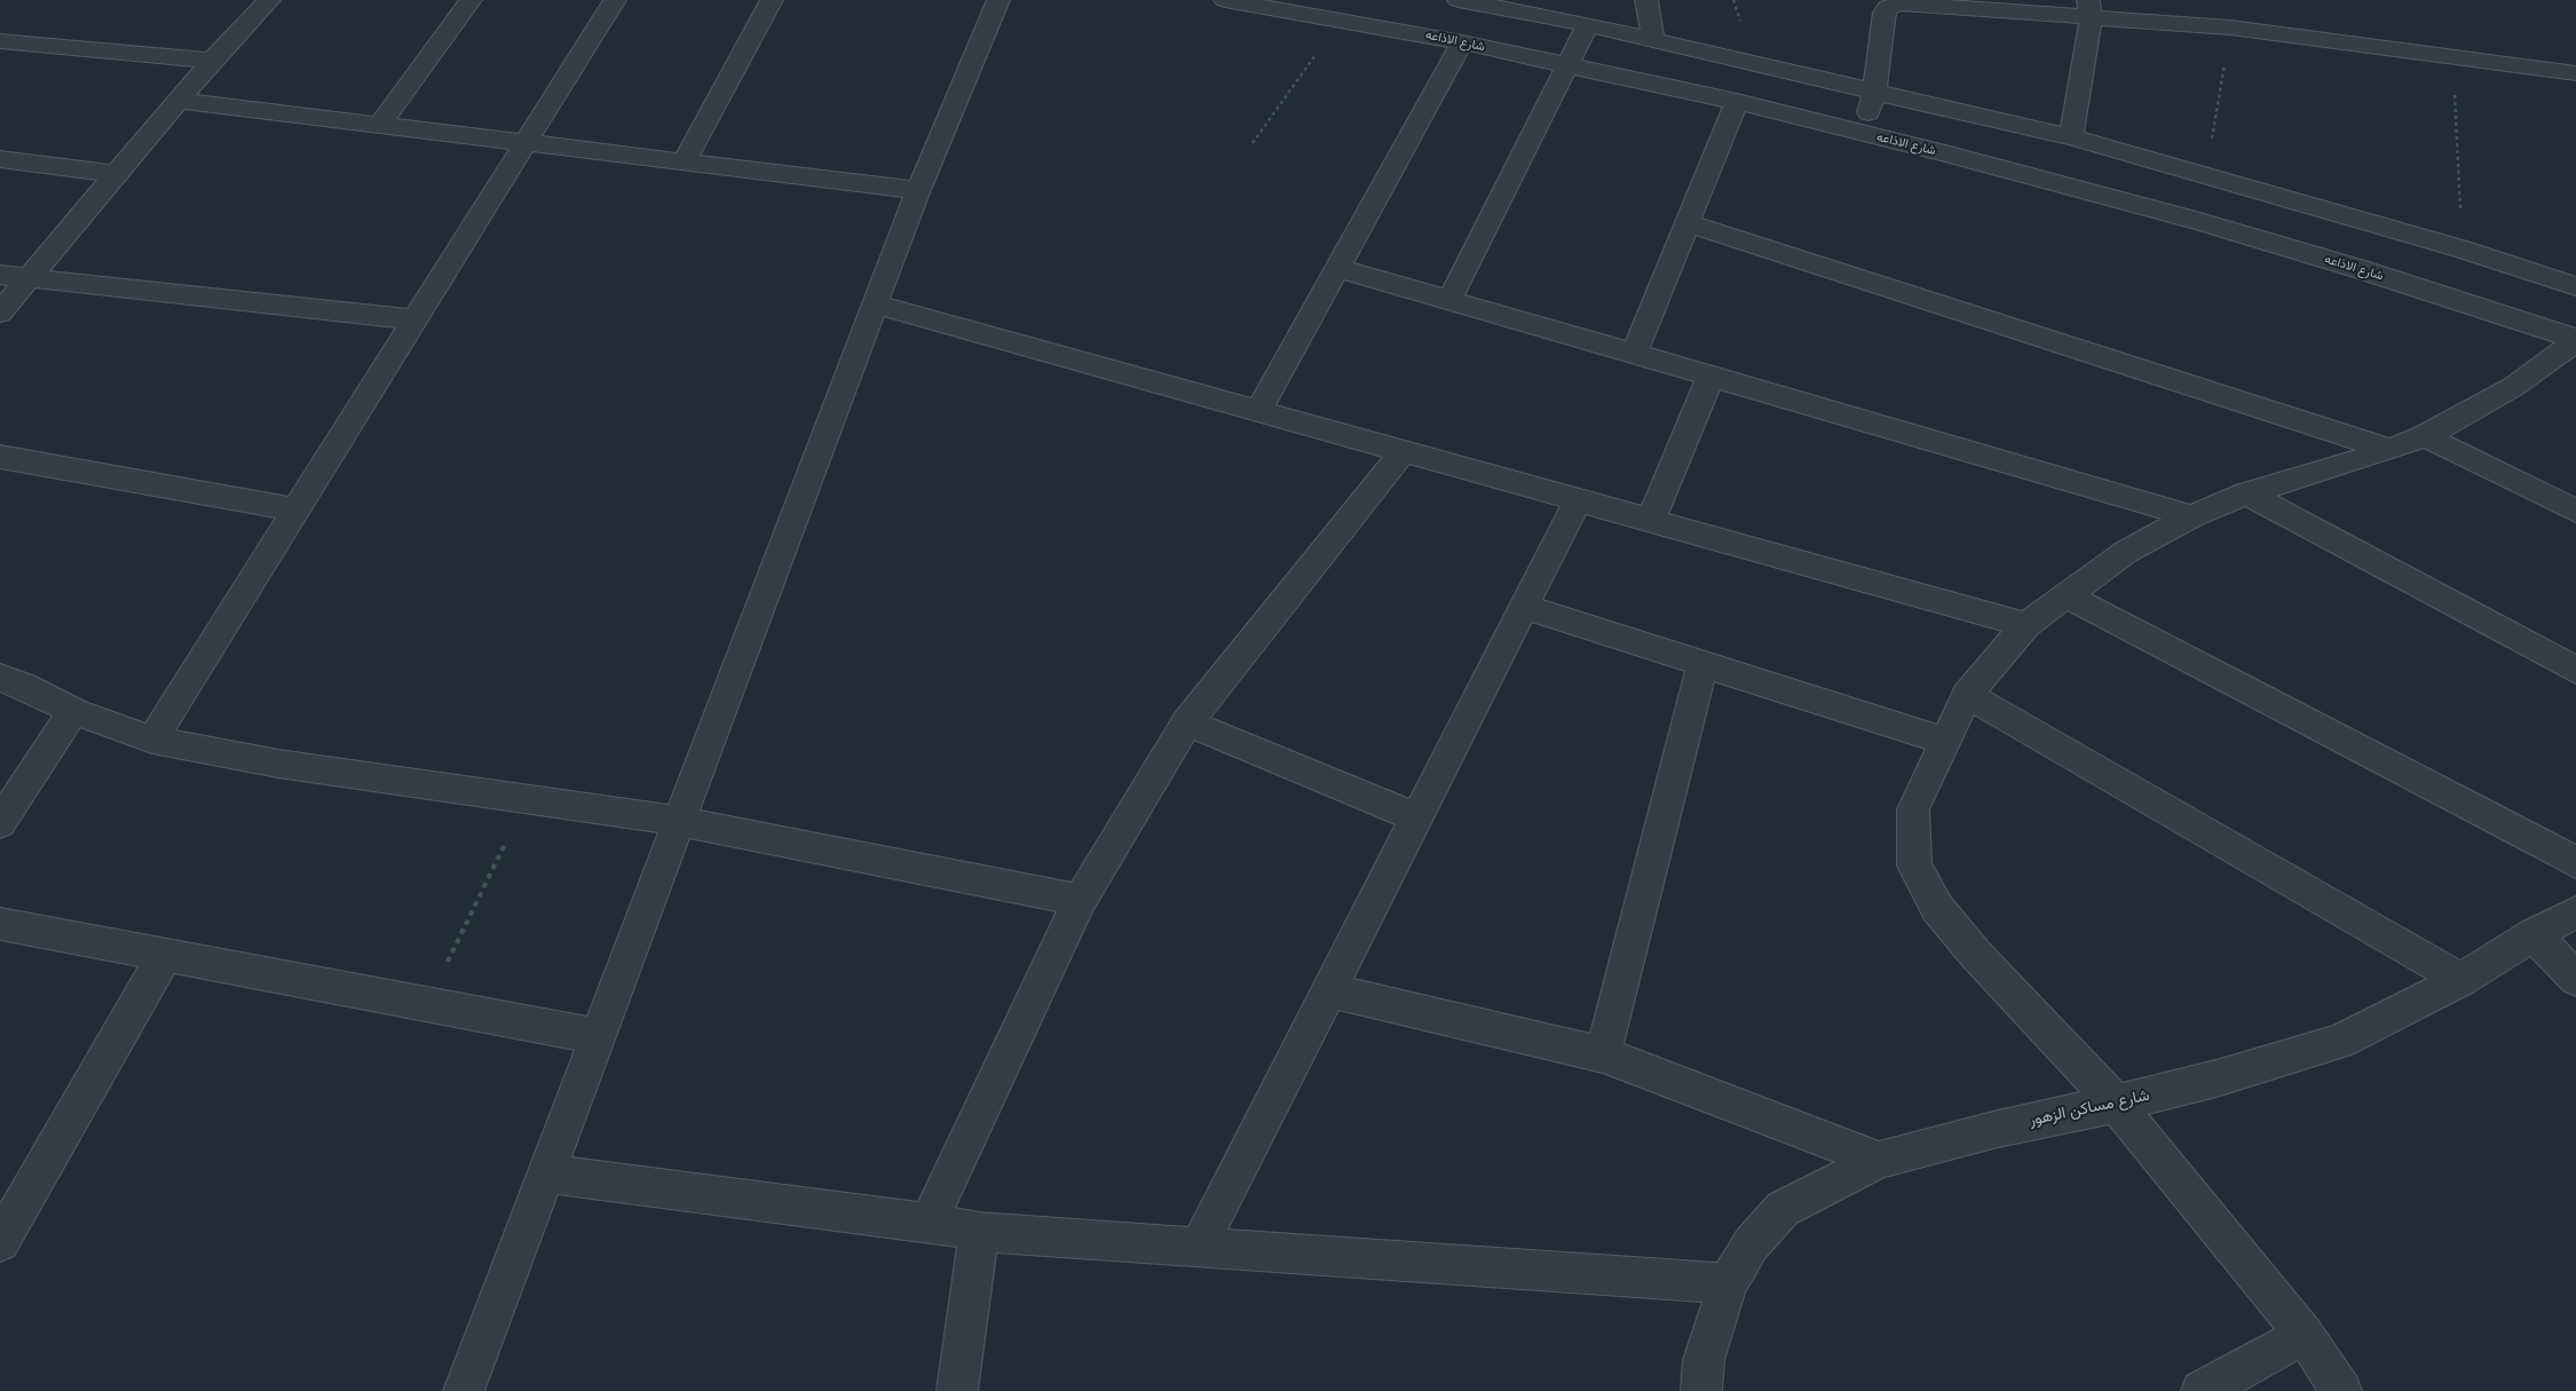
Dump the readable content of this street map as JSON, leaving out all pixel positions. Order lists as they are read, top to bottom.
{
  "streets": {
    "street": ["شارع الاذاعه", "شارع مساكن الزهور"]
  }
}
